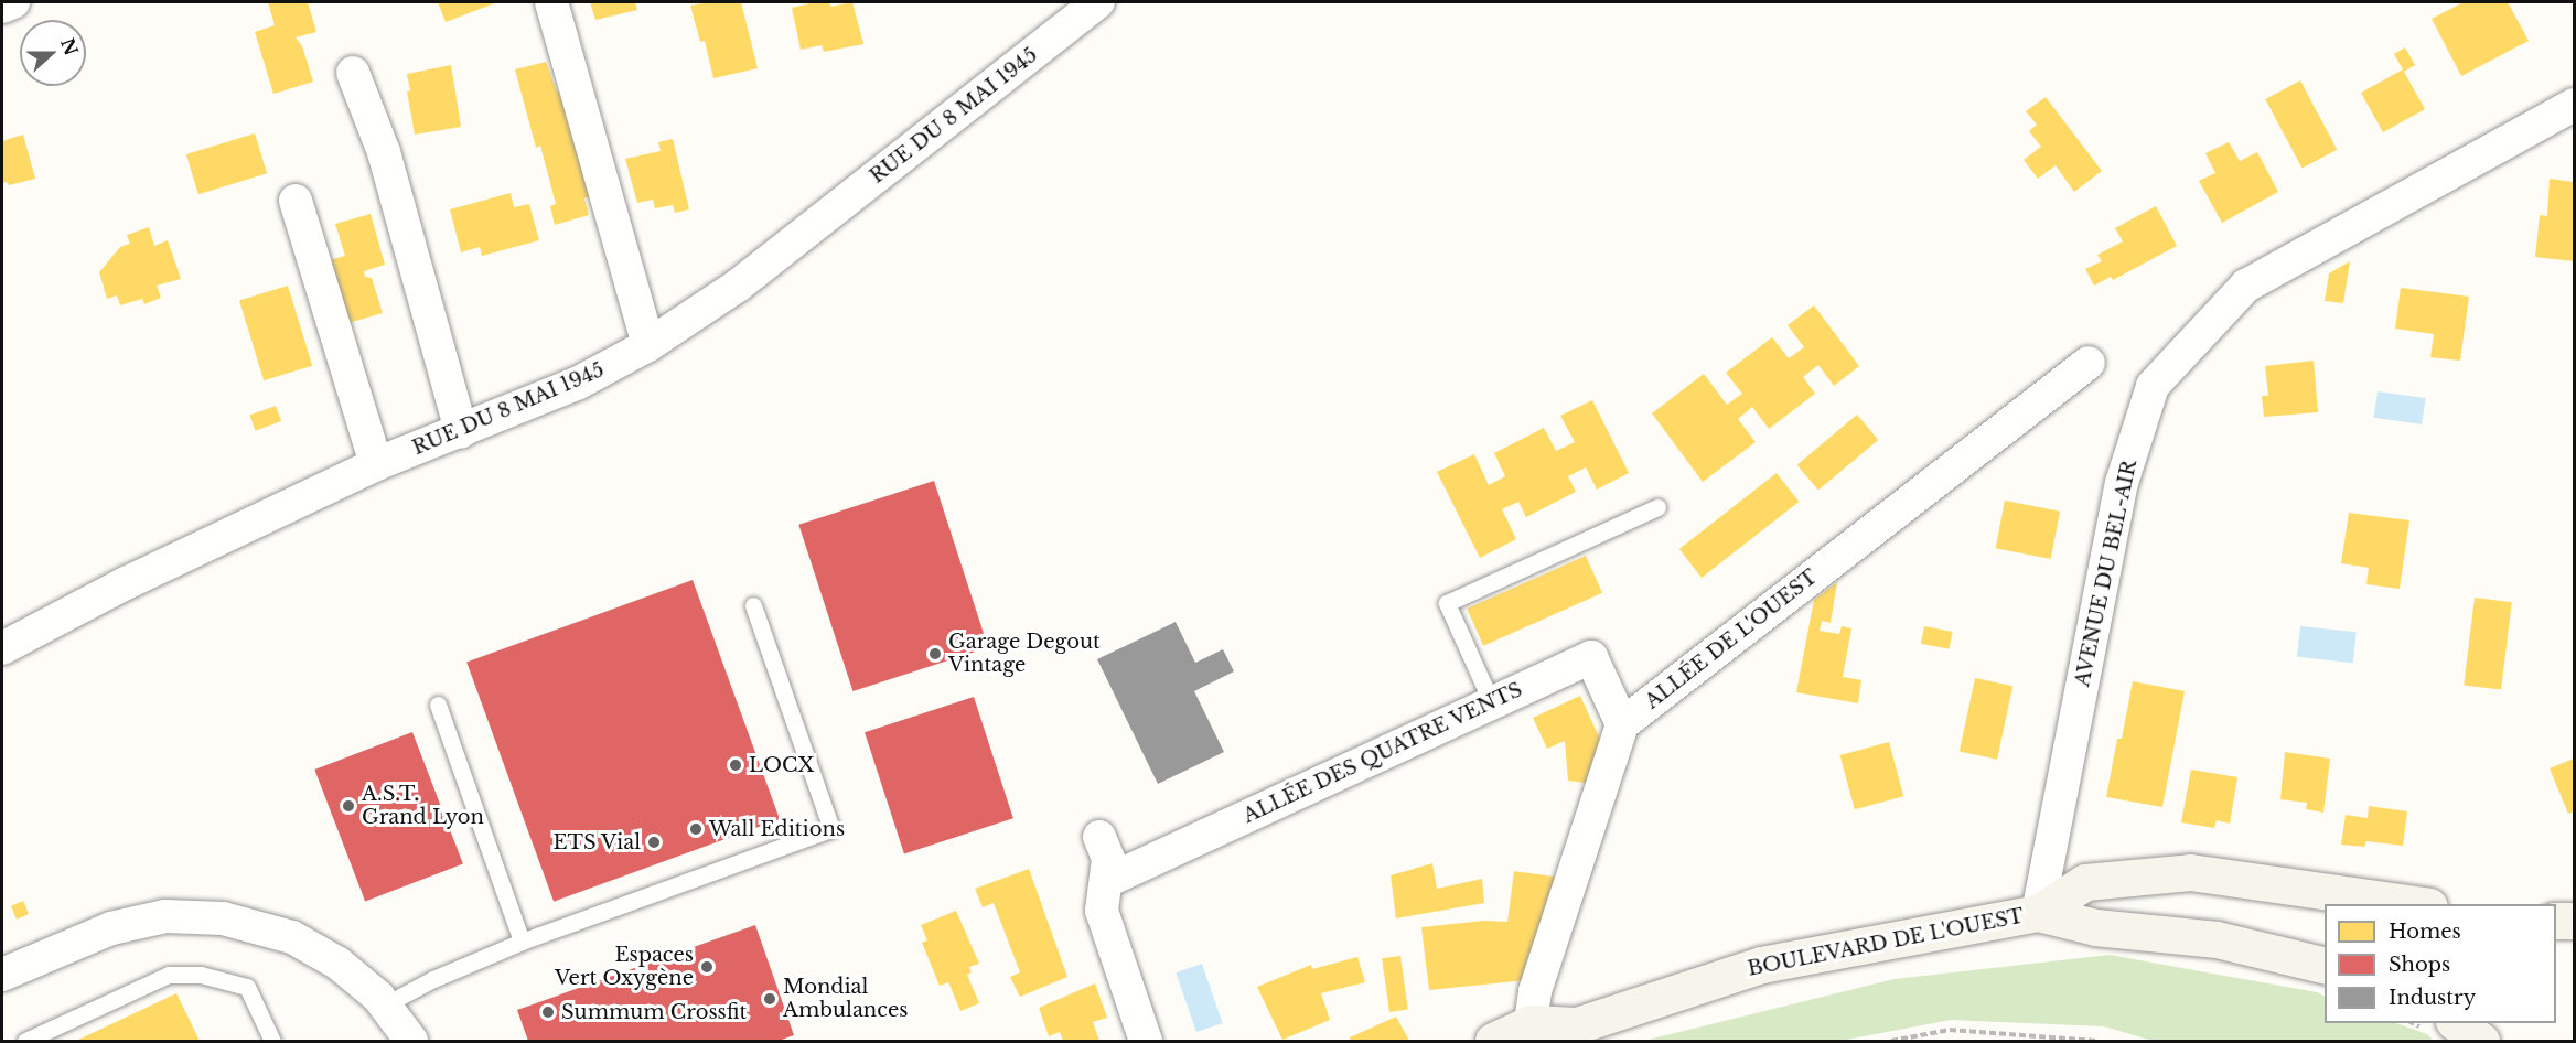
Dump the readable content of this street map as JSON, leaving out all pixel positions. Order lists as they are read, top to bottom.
{
  "streets": {
    "street": [
      "RUE DU 8 MAI 1945",
      "AVENUE DU BEL-AIR",
      "ALLÉE DE L'OUEST",
      "ALLÉE DES QUATRE VENTS",
      "BOULEVARD DE L'OUEST"
    ]
  },
  "crossings": [
    ["AVENUE DU BEL-AIR", "BOULEVARD DE L'OUEST"],
    ["ALLÉE DE L'OUEST", "ALLÉE DES QUATRE VENTS"]
  ],
  "places": [
    "Garage Degout Vintage",
    "LOCX",
    "A.S.T. Grand Lyon",
    "Wall Editions",
    "ETS Vial",
    "Espaces Vert Oxygène",
    "Mondial Ambulances",
    "Summum Crossfit"
  ],
  "legend": ["Homes", "Shops", "Industry"],
  "north": "right"
}
